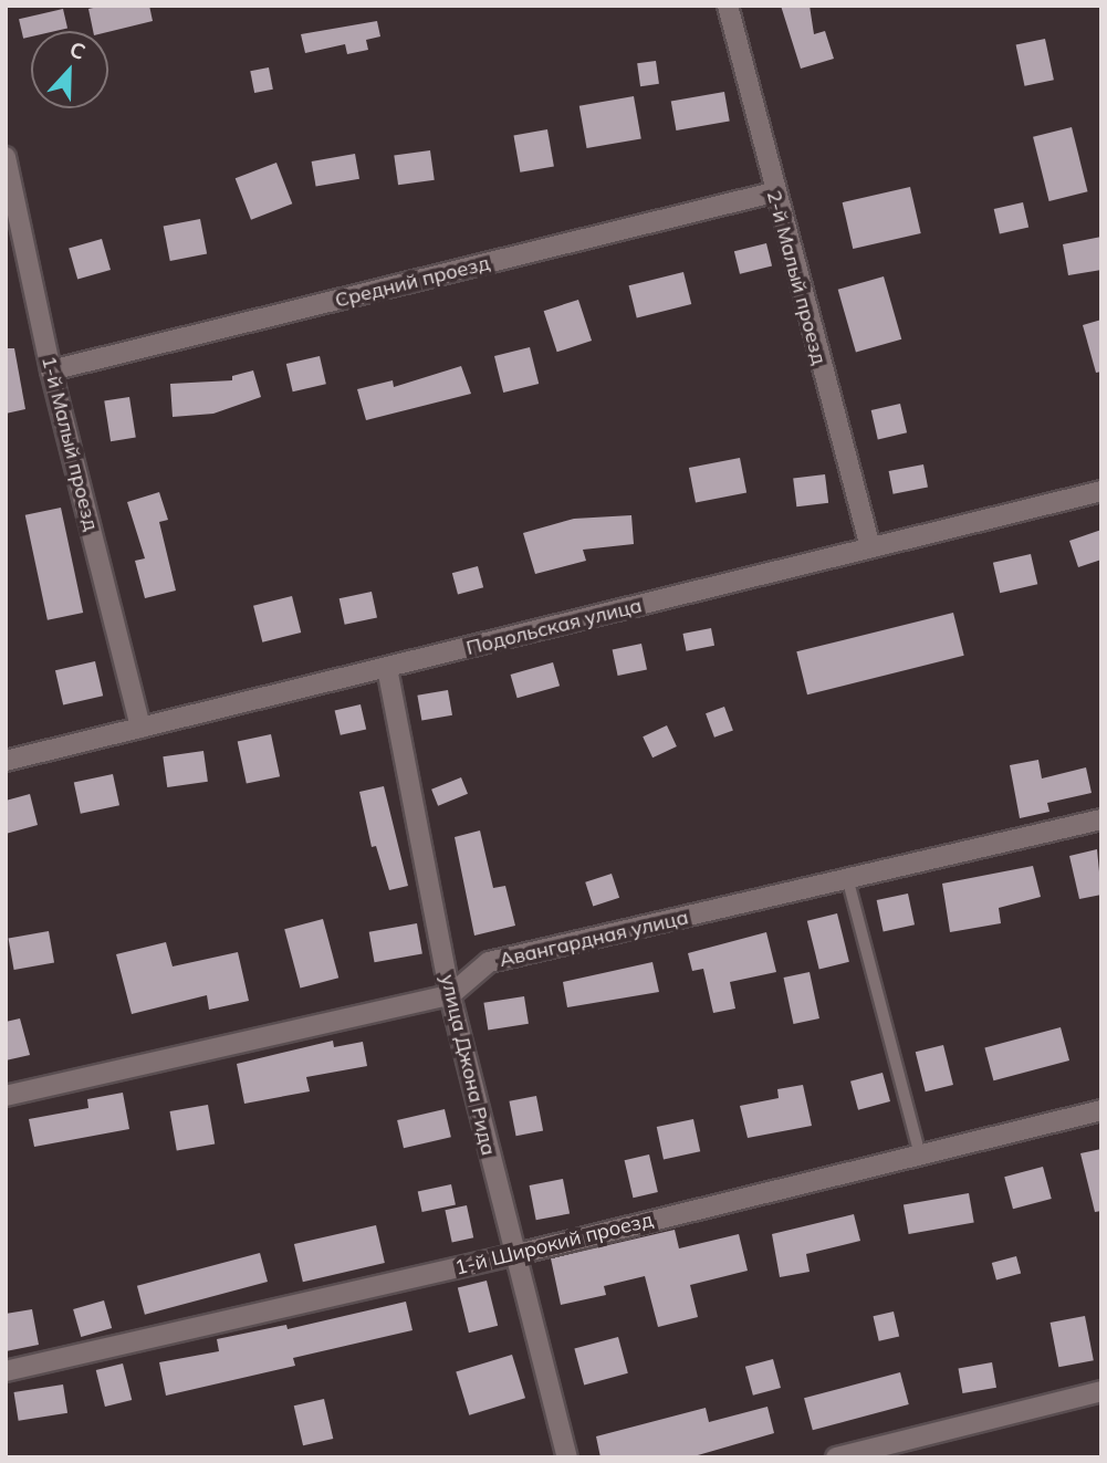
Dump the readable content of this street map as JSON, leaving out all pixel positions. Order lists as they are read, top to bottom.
{
  "streets": {
    "street": [
      "2-й Малый проезд",
      "Средний проезд",
      "1-й Малый проезд",
      "Подольская улица",
      "Авангардная улица",
      "улица Джона Рида",
      "1-й Широкий проезд"
    ]
  },
  "crossings": [
    ["2-й Малый проезд", "Средний проезд"],
    ["2-й Малый проезд", "Подольская улица"],
    ["Средний проезд", "1-й Малый проезд"],
    ["1-й Малый проезд", "Подольская улица"],
    ["Подольская улица", "улица Джона Рида"],
    ["Авангардная улица", "улица Джона Рида"],
    ["улица Джона Рида", "1-й Широкий проезд"]
  ],
  "north": "top"
}
